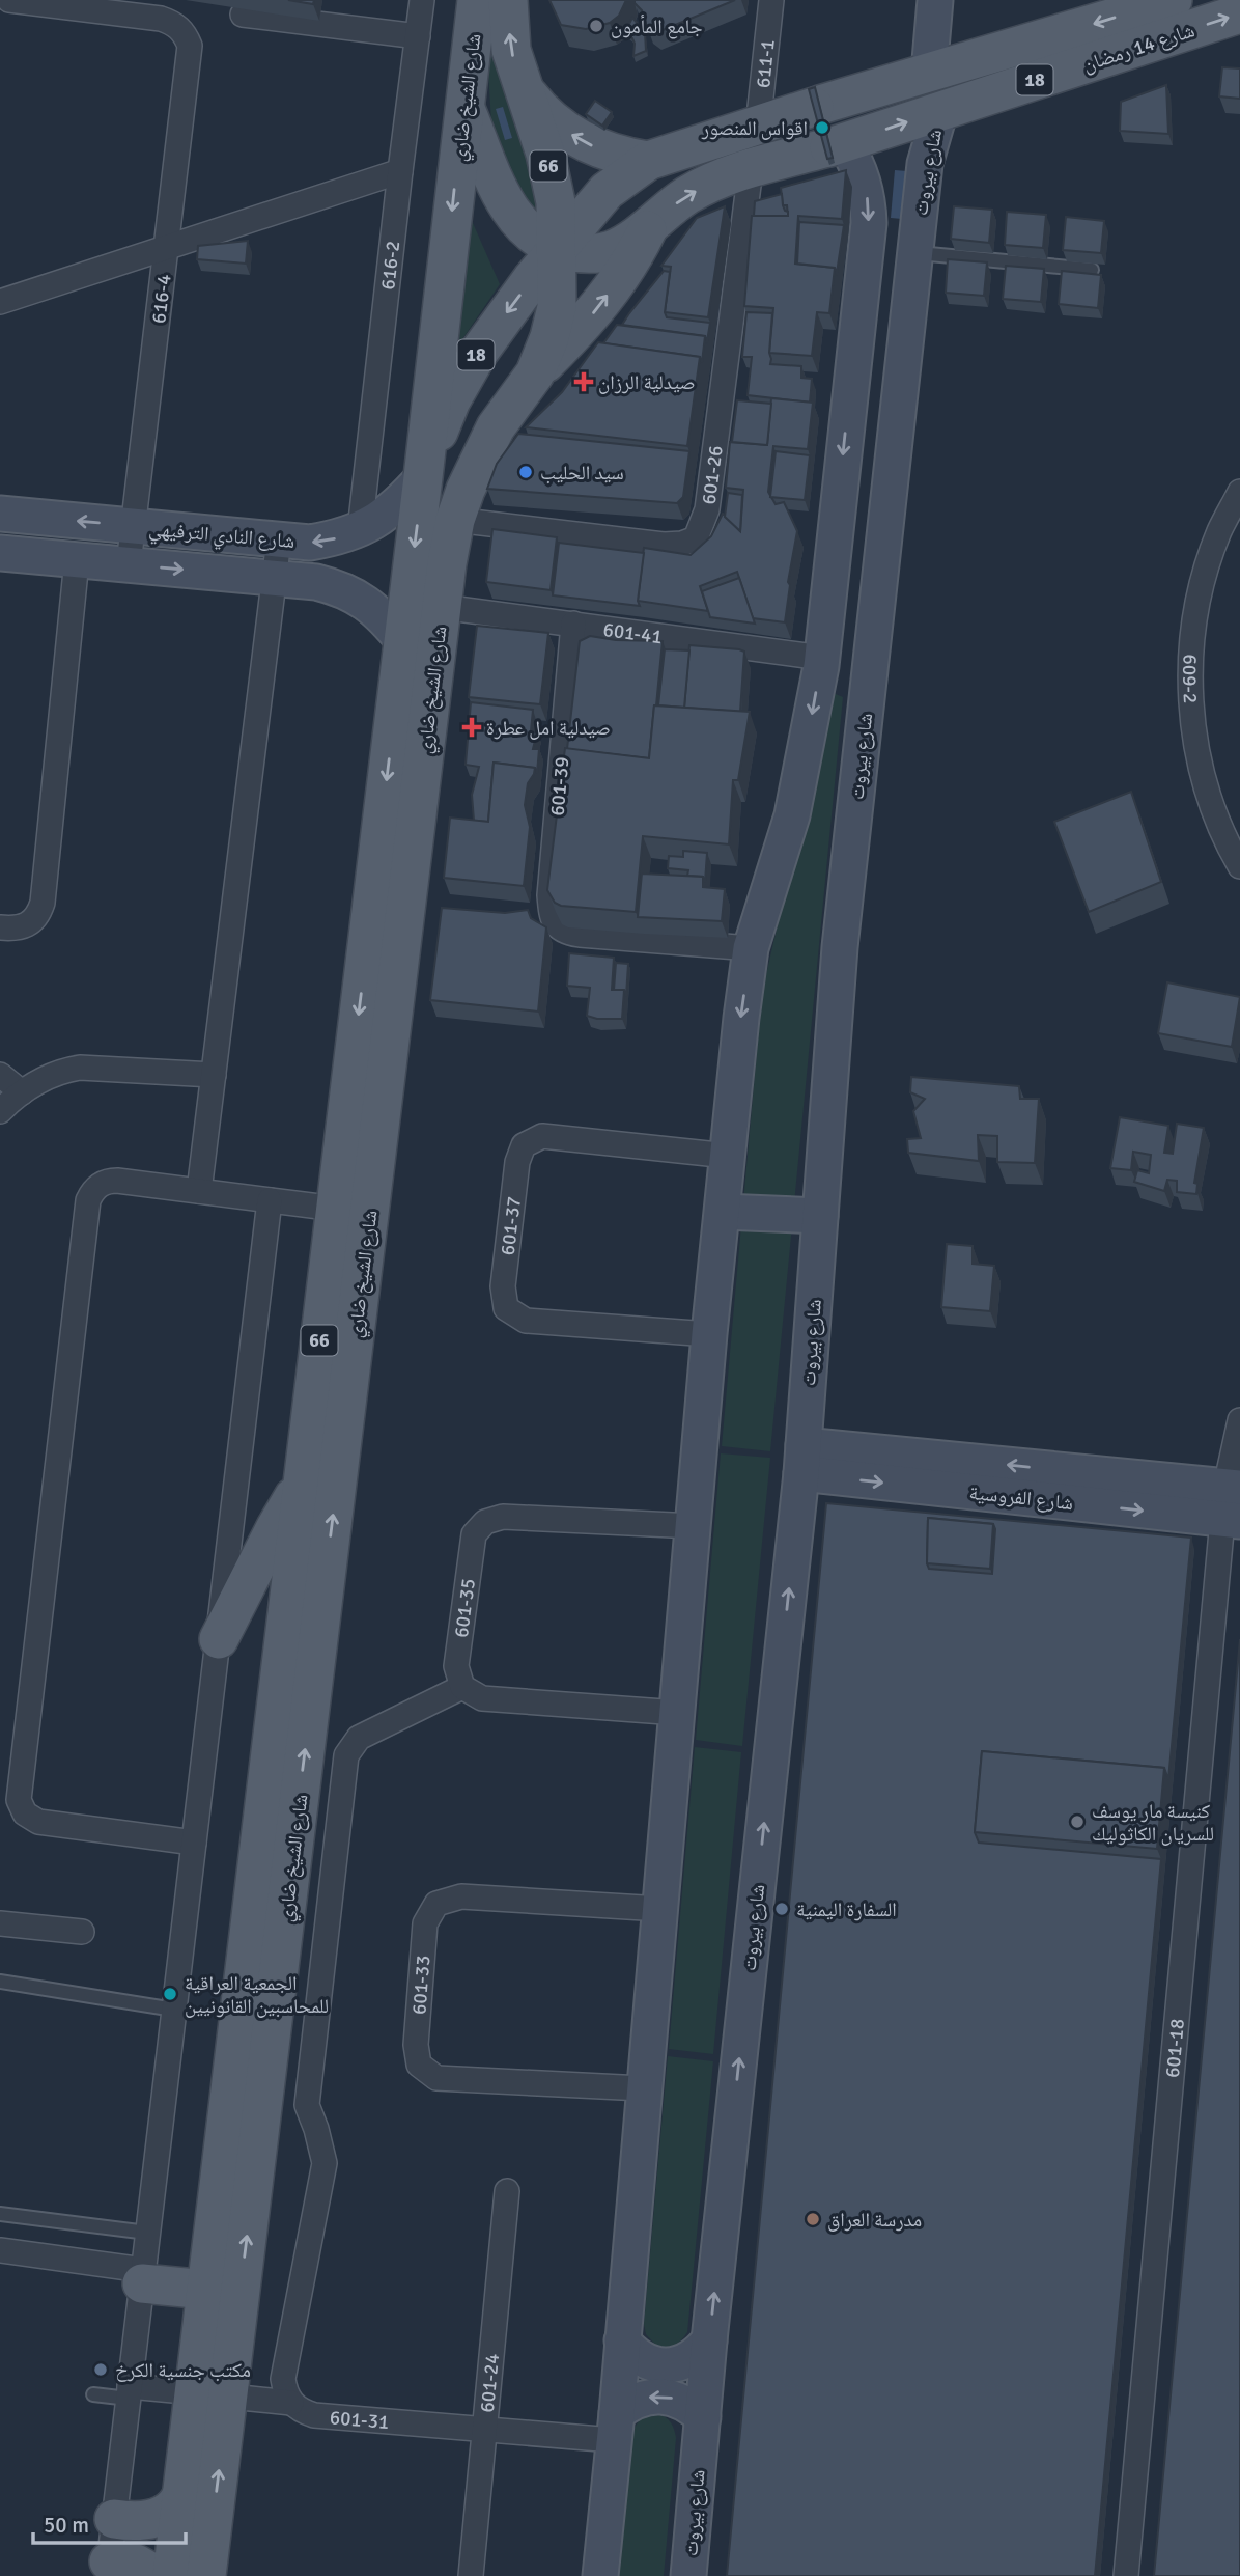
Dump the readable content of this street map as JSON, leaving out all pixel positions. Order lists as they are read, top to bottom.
{
  "streets": {
    "main road": [
      "شارع 14 رمضان",
      "18",
      "شارع الشيخ ضاري",
      "66",
      "شارع بيروت",
      "شارع النادي الترفيهي",
      "شارع الفروسية"
    ],
    "street": [
      "611-1",
      "616-2",
      "616-4",
      "601-26",
      "601-41",
      "609-2",
      "601-39",
      "601-37",
      "601-35",
      "601-33",
      "601-18",
      "601-24",
      "601-31"
    ]
  },
  "crossings": [
    ["شارع 14 رمضان", "611-1"],
    ["شارع 14 رمضان", "شارع الشيخ ضاري"],
    ["شارع 14 رمضان", "شارع بيروت"],
    ["شارع 14 رمضان", "601-26"],
    ["شارع 14 رمضان", "شارع النادي الترفيهي"],
    ["شارع الشيخ ضاري", "601-26"],
    ["شارع الشيخ ضاري", "شارع النادي الترفيهي"],
    ["شارع الشيخ ضاري", "601-41"],
    ["شارع بيروت", "شارع الفروسية"],
    ["616-2", "شارع النادي الترفيهي"],
    ["616-4", "شارع النادي الترفيهي"],
    ["601-41", "601-39"],
    ["شارع الفروسية", "601-18"],
    ["601-24", "601-31"]
  ],
  "places": {
    "other": [
      "جامع المأمون",
      "اقواس المنصور",
      "سيد الحليب",
      "كنيسة مار يوسف للسريان الكاثوليك",
      "السفارة اليمنية",
      "الجمعية العراقية للمحاسبين القانونيين",
      "مدرسة العراق",
      "مكتب جنسية الكرخ"
    ],
    "health": ["صيدلية الرزان", "صيدلية امل عطرة"]
  },
  "scale_bar": "50 m"
}
